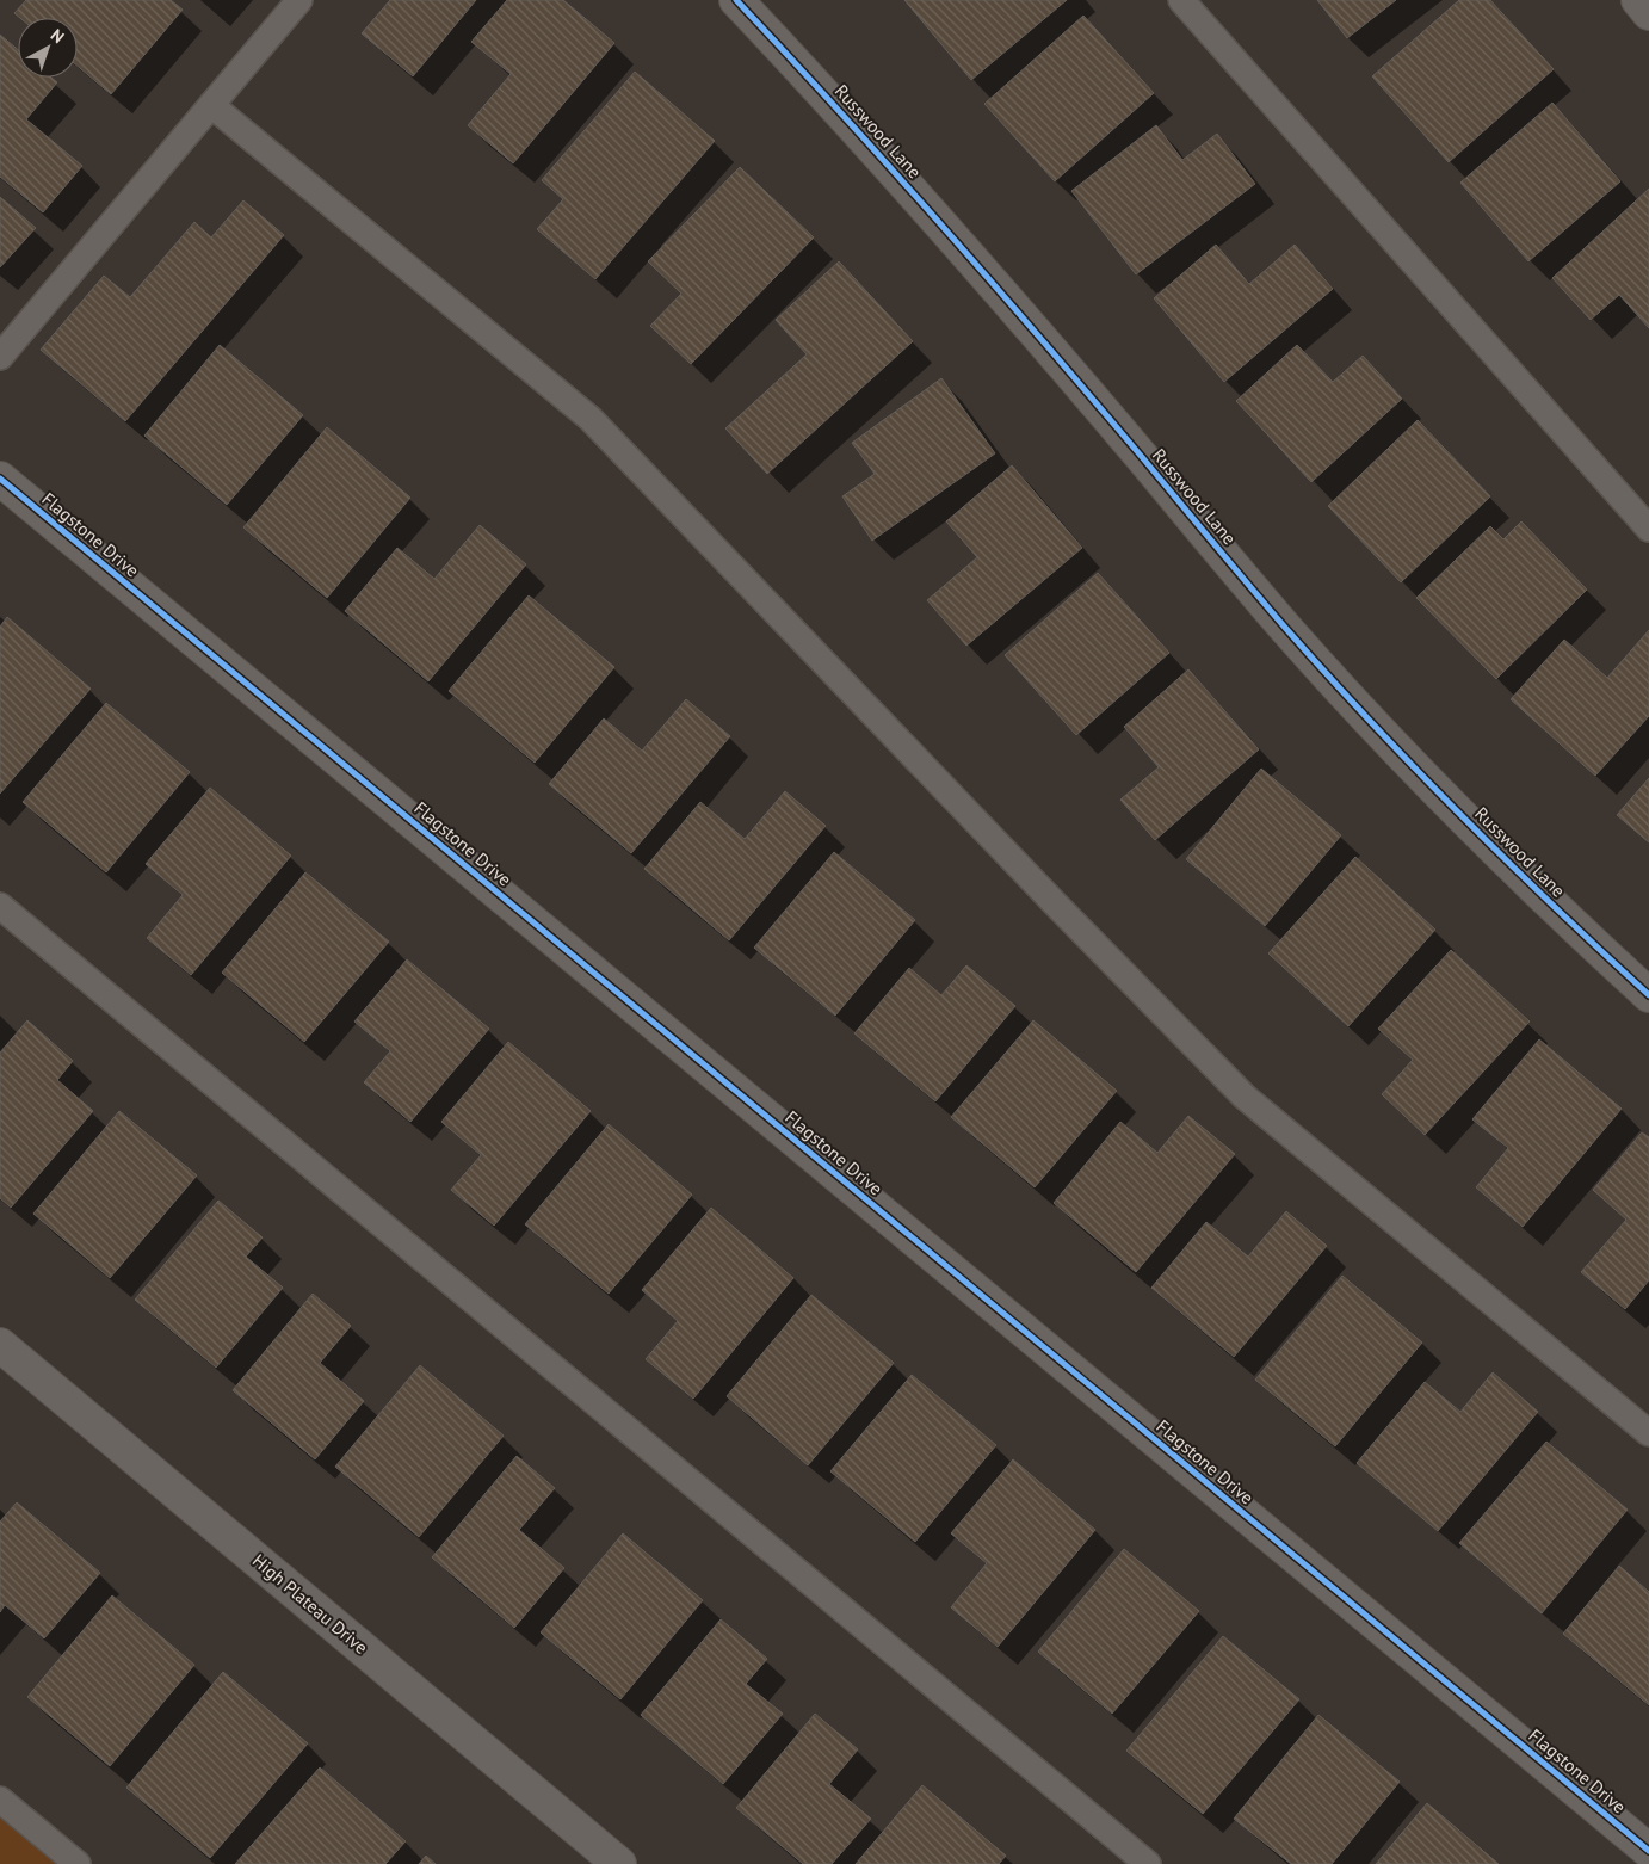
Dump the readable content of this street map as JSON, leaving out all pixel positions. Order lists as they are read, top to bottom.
{
  "streets": {
    "street": ["Russwood Lane", "Flagstone Drive", "High Plateau Drive"]
  },
  "north": "top right"
}
